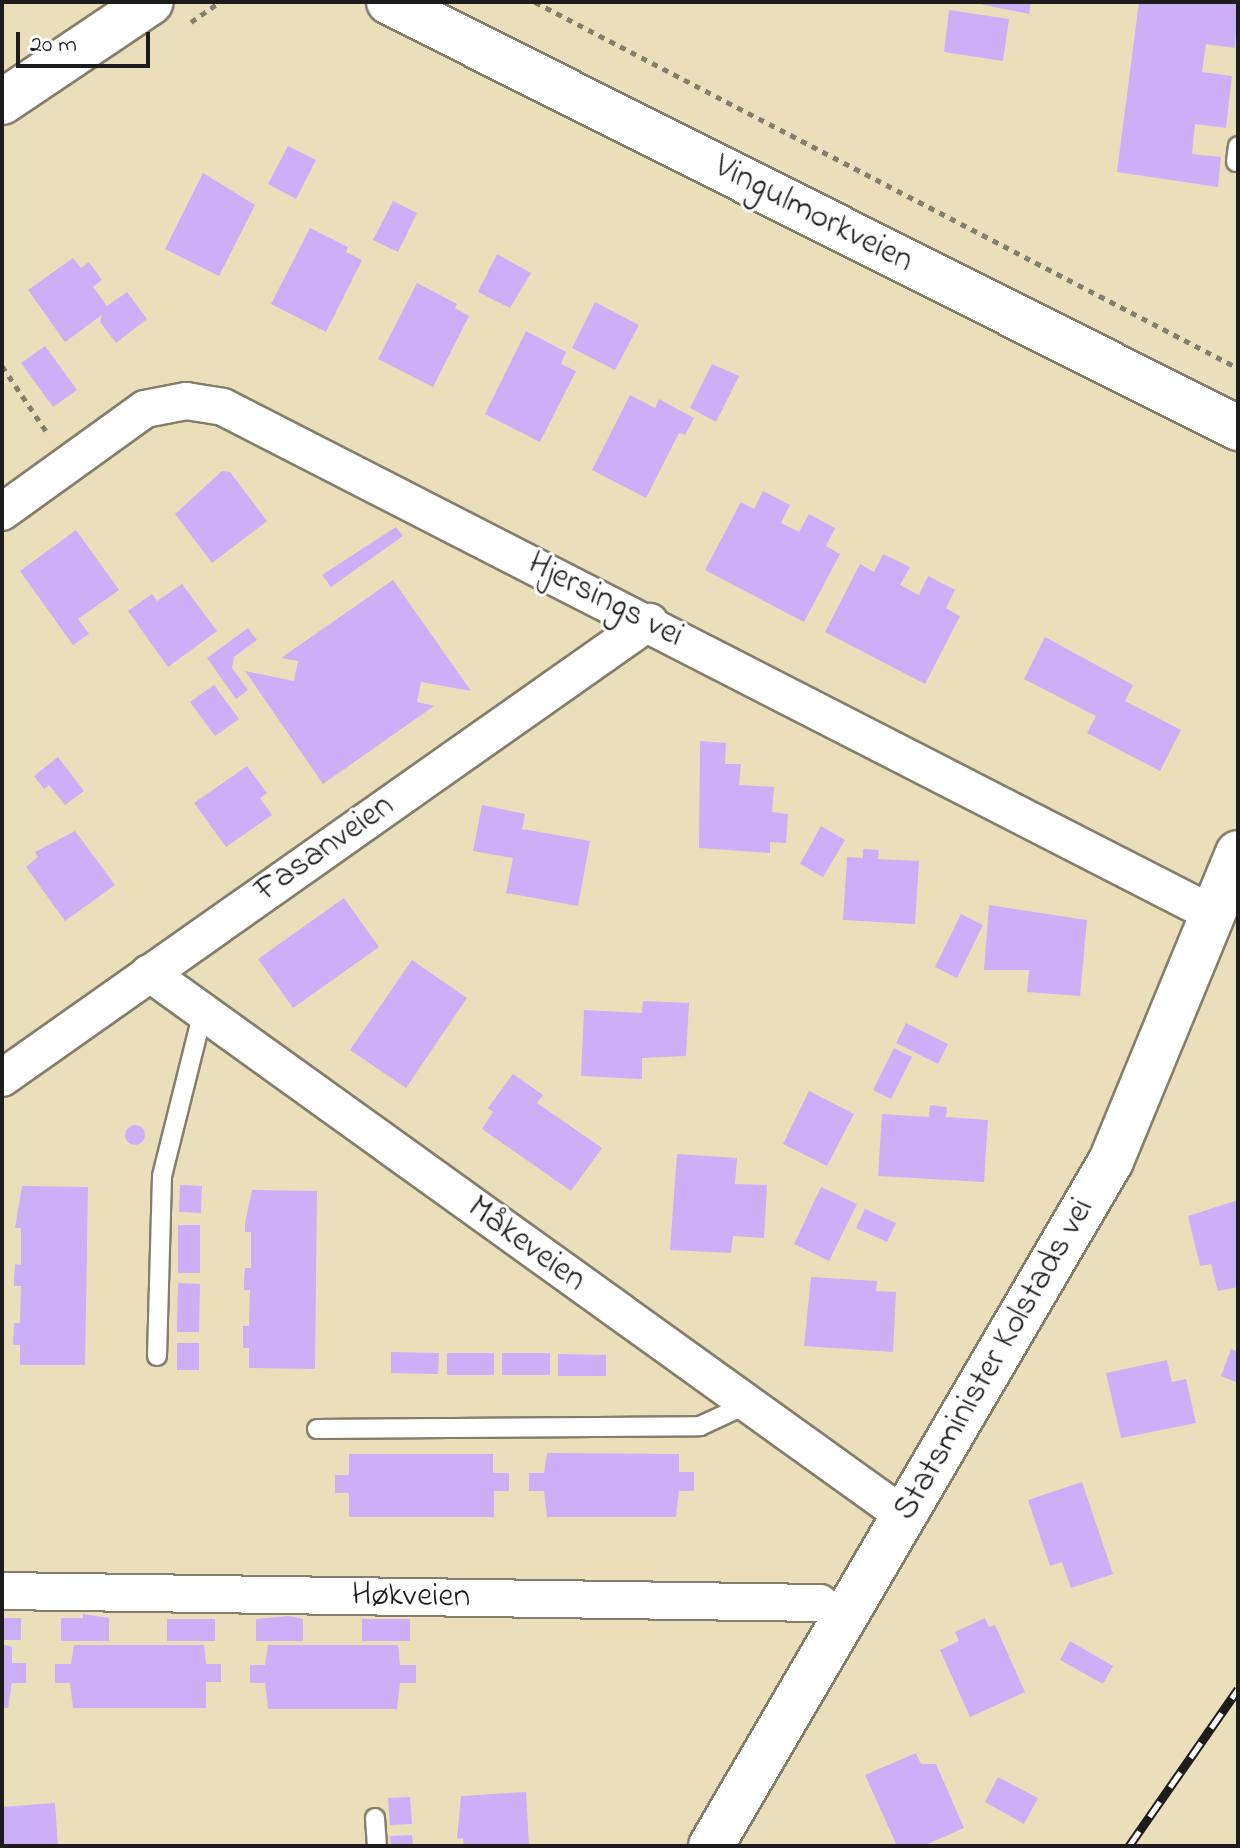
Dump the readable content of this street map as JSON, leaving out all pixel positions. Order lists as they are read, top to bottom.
{
  "streets": {
    "street": [
      "Vingulmorkveien",
      "Hjersings vei",
      "Fasanveien",
      "Måkeveien",
      "Statsminister Kolstads vei",
      "Høkveien"
    ]
  },
  "crossings": [
    ["Hjersings vei", "Fasanveien"],
    ["Hjersings vei", "Statsminister Kolstads vei"],
    ["Fasanveien", "Måkeveien"],
    ["Måkeveien", "Statsminister Kolstads vei"]
  ],
  "scale_bar": "20 m"
}
